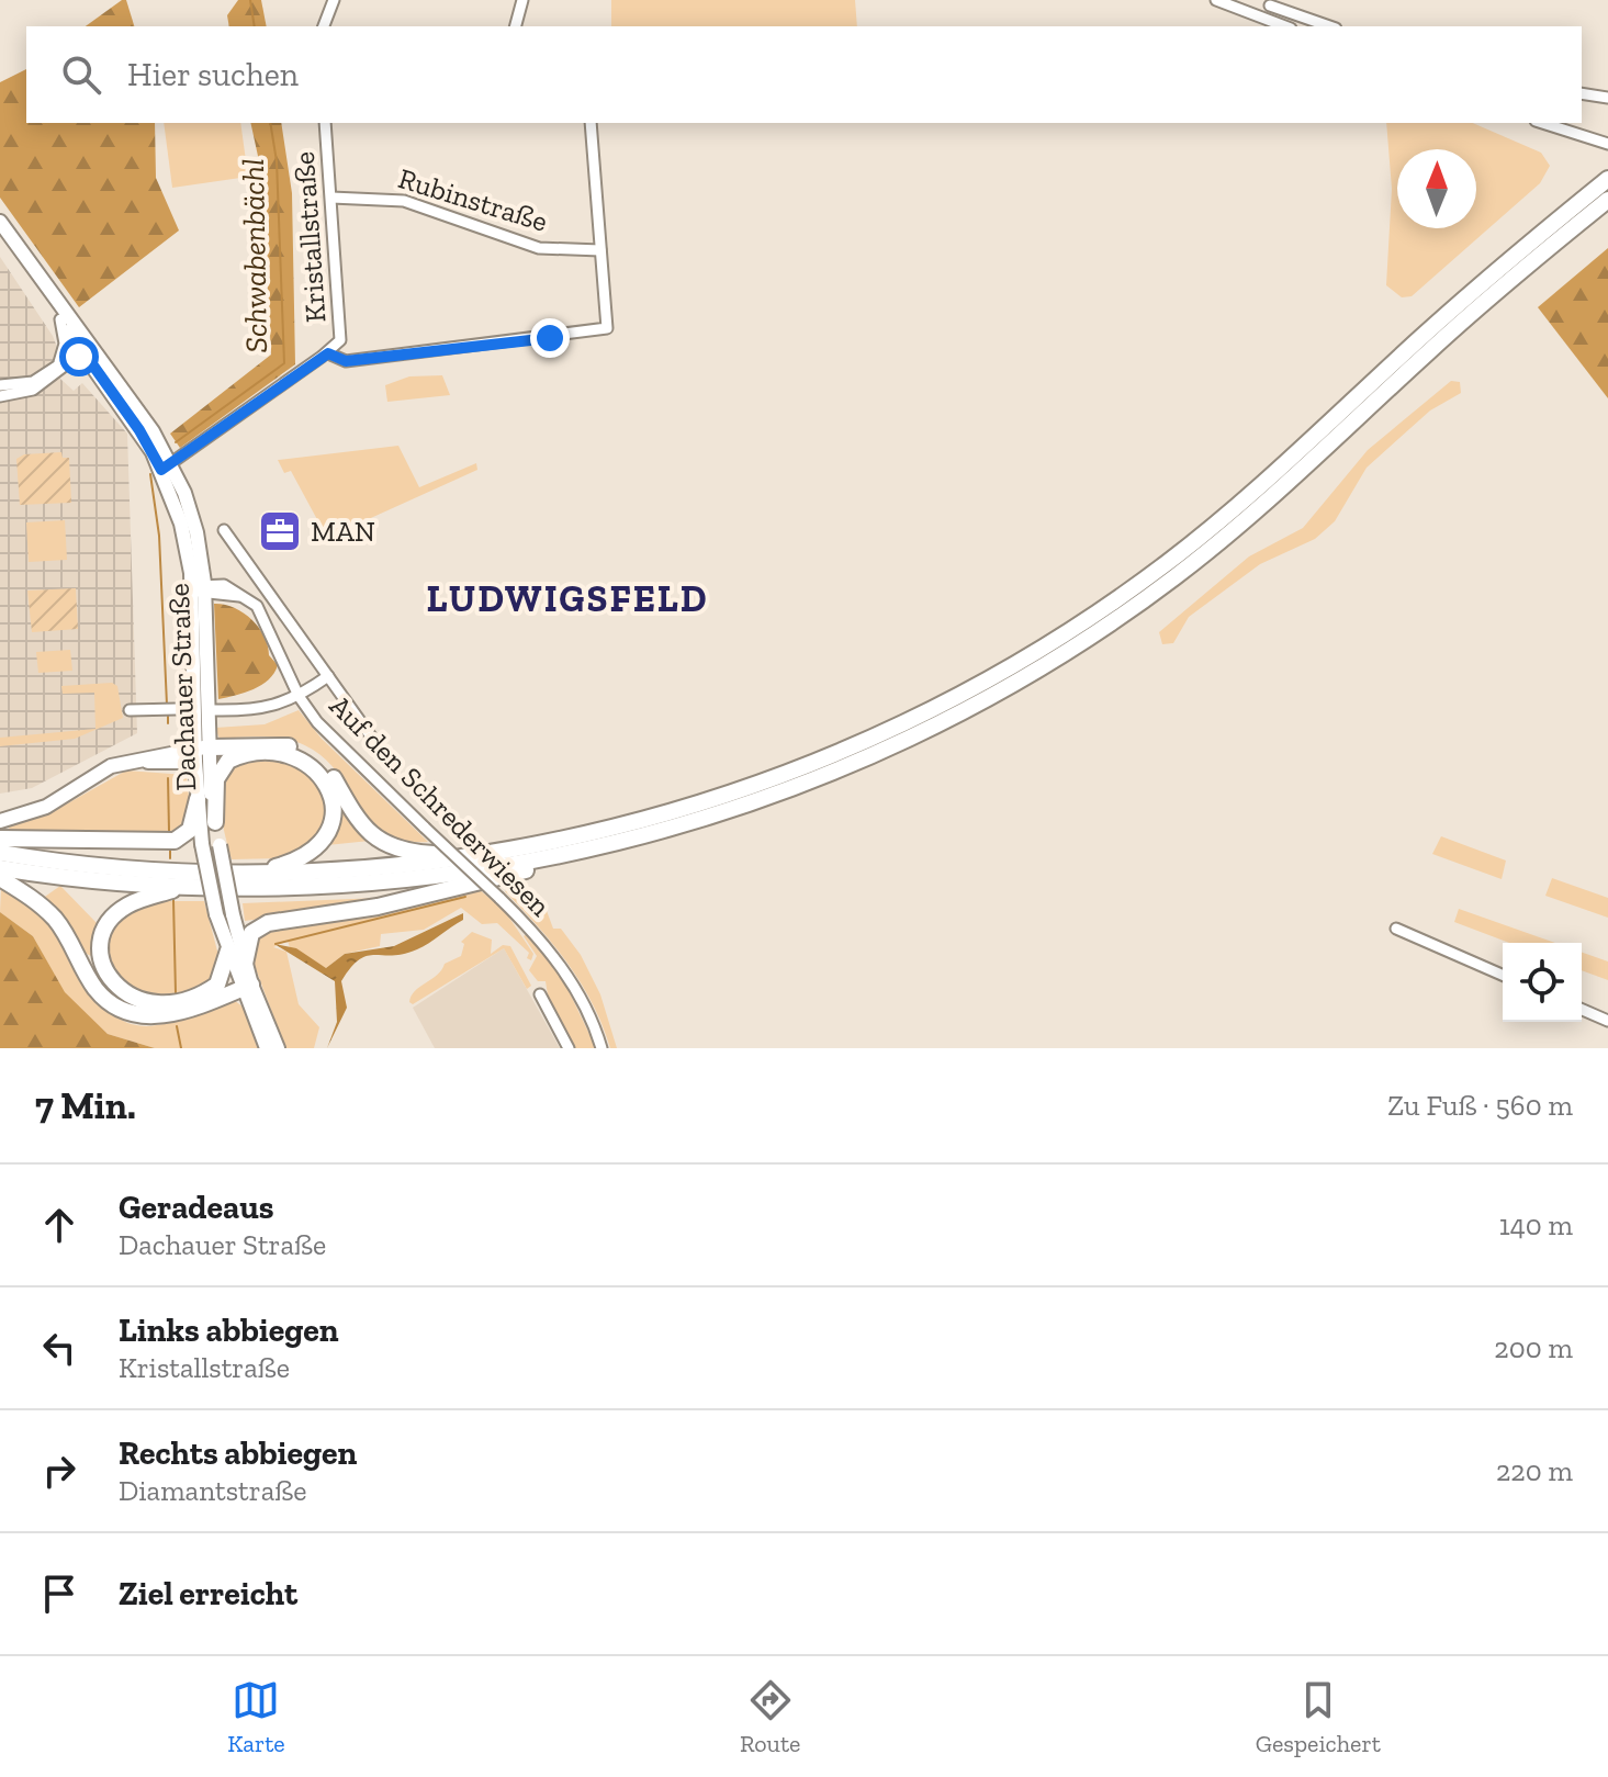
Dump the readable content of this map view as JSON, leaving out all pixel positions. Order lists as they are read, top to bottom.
{
  "streets": {
    "main road": ["Dachauer Straße"],
    "street": ["Rubinstraße", "Kristallstraße", "Auf den Schrederwiesen"]
  },
  "crossings": [
    ["Rubinstraße", "Kristallstraße"],
    ["Kristallstraße", "Dachauer Straße"],
    ["Dachauer Straße", "Auf den Schrederwiesen"]
  ],
  "districts": ["LUDWIGSFELD"],
  "water": ["Schwabenbächl"],
  "places": {
    "office": ["MAN"]
  },
  "north": "top",
  "page": {
    "search": "Hier suchen",
    "heading": ["7 Min.", "Zu Fuß · 560 m"],
    "list": [
      ["Geradeaus", "Dachauer Straße", "140 m"],
      ["Links abbiegen", "Kristallstraße", "200 m"],
      ["Rechts abbiegen", "Diamantstraße", "220 m"],
      "Ziel erreicht"
    ],
    "nav": ["Karte", "Route", "Gespeichert"]
  }
}
